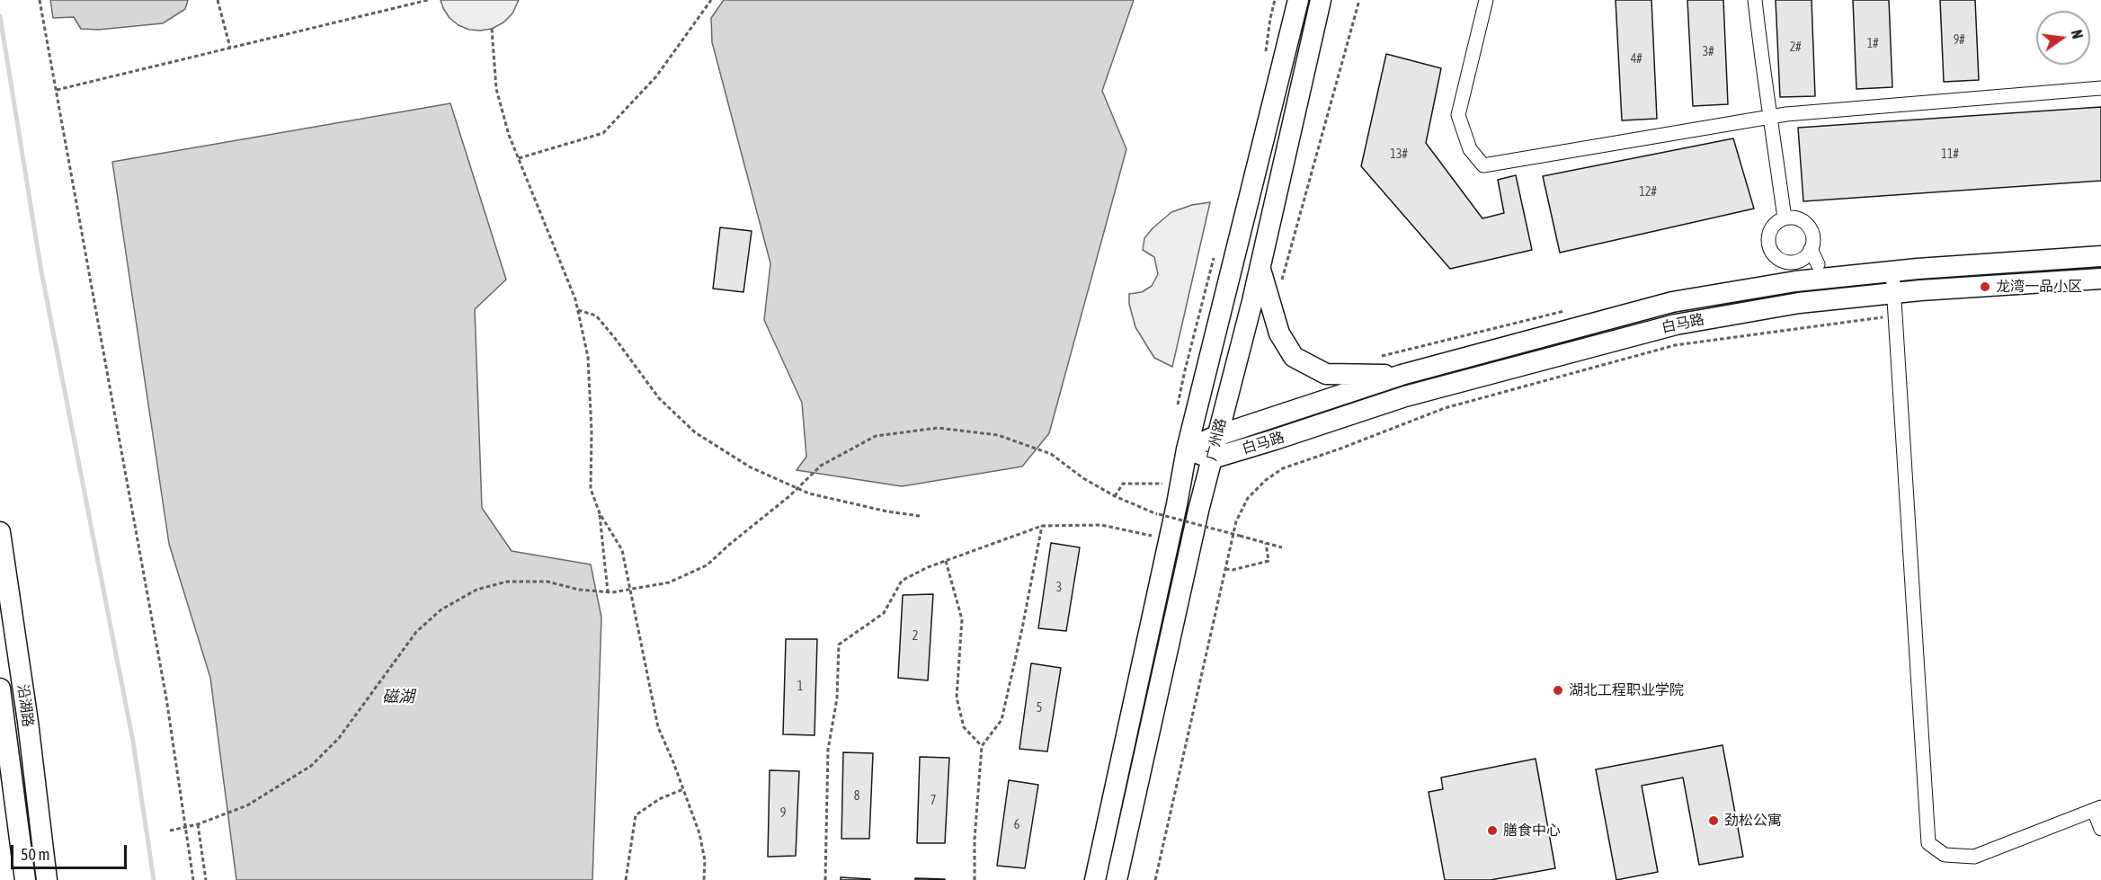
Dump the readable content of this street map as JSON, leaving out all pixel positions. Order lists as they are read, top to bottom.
{
  "streets": {
    "main road": ["白马路", "广州路", "沿湖路"]
  },
  "crossings": [
    ["白马路", "广州路"]
  ],
  "water": ["磁湖"],
  "places": [
    "龙湾一品小区",
    "湖北工程职业学院",
    "劲松公寓",
    "膳食中心"
  ],
  "house_numbers": [
    "9#",
    "1#",
    "2#",
    "3#",
    "4#",
    "13#",
    "11#",
    "12#",
    "3",
    "2",
    "1",
    "5",
    "8",
    "7",
    "9",
    "6"
  ],
  "scale_bar": "50 m",
  "north": "right"
}
